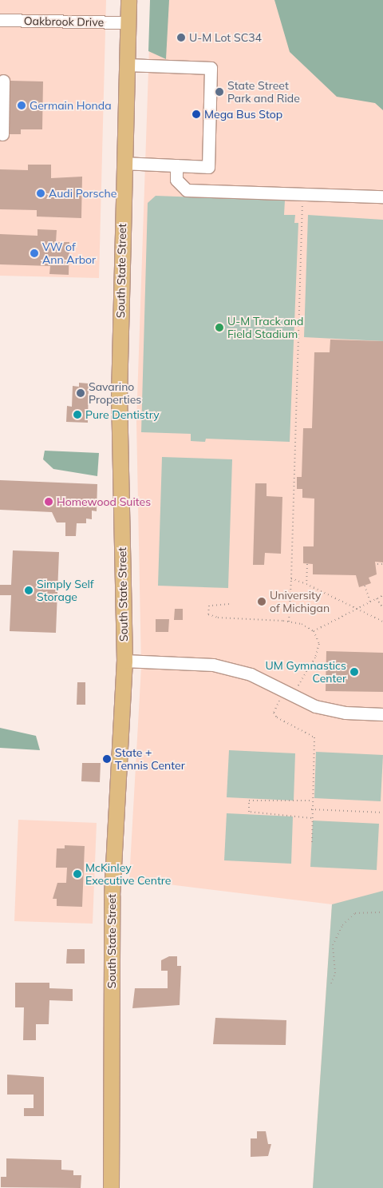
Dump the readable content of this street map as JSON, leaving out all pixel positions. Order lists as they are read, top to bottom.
{
  "streets": {
    "main road": ["South State Street"],
    "street": ["Oakbrook Drive"]
  },
  "crossings": [
    ["Oakbrook Drive", "South State Street"]
  ],
  "places": [
    "U-M Lot SC34",
    "State Street Park and Ride",
    "Germain Honda",
    "Mega Bus Stop",
    "Audi Porsche",
    "VW of Ann Arbor",
    "U-M Track and Field Stadium",
    "Savarino Properties",
    "Pure Dentistry",
    "Homewood Suites",
    "Simply Self Storage",
    "University of Michigan",
    "UM Gymnastics Center",
    "State + Tennis Center",
    "McKinley Executive Centre"
  ]
}
